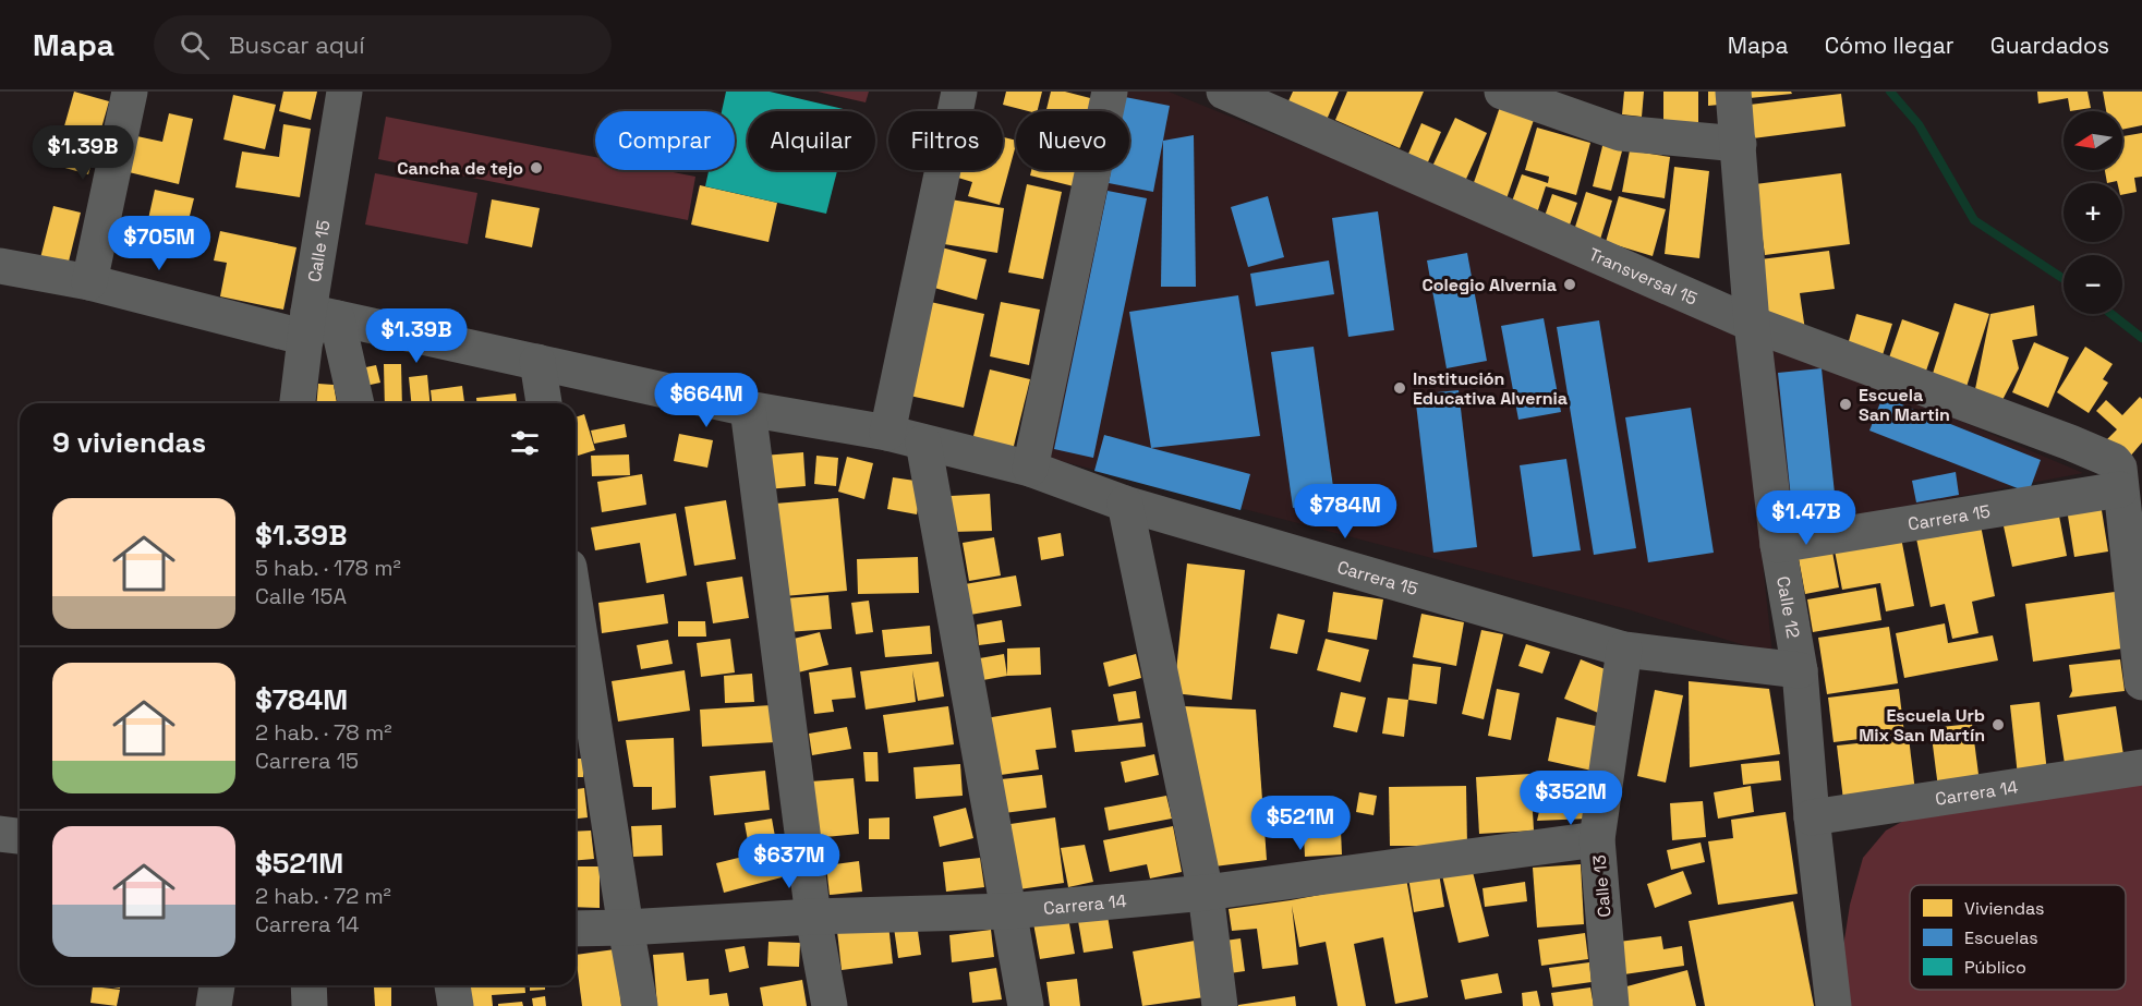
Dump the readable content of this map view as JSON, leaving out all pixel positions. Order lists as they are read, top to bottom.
{
  "streets": {
    "street": [
      "Calle 15",
      "Transversal 15",
      "Carrera 15",
      "Calle 12",
      "Carrera 14",
      "Calle 13"
    ]
  },
  "crossings": [
    ["Transversal 15", "Carrera 15"],
    ["Transversal 15", "Calle 12"],
    ["Carrera 15", "Calle 12"],
    ["Carrera 15", "Calle 13"],
    ["Calle 12", "Carrera 14"],
    ["Carrera 14", "Calle 13"]
  ],
  "places": [
    "Cancha de tejo",
    "Colegio Alvernia",
    "Institución Educativa Alvernia",
    "Escuela San Martin",
    "Escuela Urb Mix San Martín"
  ],
  "legend": ["Viviendas", "Escuelas", "Público"],
  "north": "left",
  "page": {
    "header": "Mapa",
    "search": "Buscar aquí",
    "nav": ["Mapa", "Cómo llegar", "Guardados"],
    "map_buttons": ["+", "−"],
    "chip": [
      "Comprar",
      "Alquilar",
      "Filtros",
      "Nuevo"
    ],
    "price": [
      "$1.39B",
      "$705M",
      "$1.39B",
      "$664M",
      "$784M",
      "$1.47B",
      "$352M",
      "$521M",
      "$637M"
    ],
    "heading": "9 viviendas",
    "list": [
      {
        "name": "$1.39B",
        "note": "5 hab. · 178 m² · Calle 15A"
      },
      {
        "name": "$784M",
        "note": "2 hab. · 78 m² · Carrera 15"
      },
      {
        "name": "$521M",
        "note": "2 hab. · 72 m² · Carrera 14"
      }
    ]
  }
}
